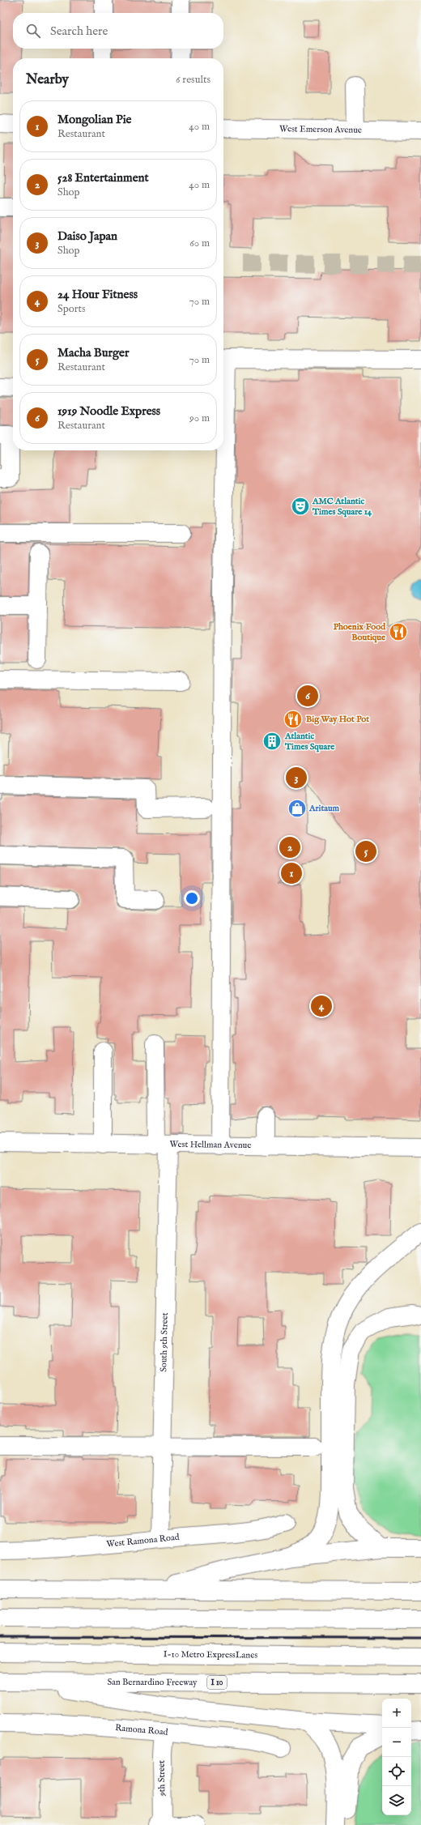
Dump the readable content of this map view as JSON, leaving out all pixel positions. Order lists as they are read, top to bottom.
{
  "streets": {
    "main road": [
      "West Emerson Avenue",
      "West Hellman Avenue",
      "South 9th Street",
      "West Ramona Road",
      "I-10 Metro ExpressLanes",
      "San Bernardino Freeway",
      "I 10",
      "Ramona Road",
      "9th Street"
    ]
  },
  "crossings": [
    ["West Hellman Avenue", "South 9th Street"],
    ["South 9th Street", "West Ramona Road"],
    ["Ramona Road", "9th Street"]
  ],
  "places": {
    "theatre": ["AMC Atlantic Times Square 14"],
    "restaurant": ["Phoenix Food Boutique", "Big Way Hot Pot"],
    "building": ["Atlantic Times Square"],
    "shop": ["Aritaum"]
  },
  "page": {
    "search": "Search here",
    "heading": ["Nearby", "6 results"],
    "list": [
      {
        "mark": "1",
        "name": "Mongolian Pie",
        "note": "Restaurant",
        "value": "40 m"
      },
      {
        "mark": "2",
        "name": "528 Entertainment",
        "note": "Shop",
        "value": "40 m"
      },
      {
        "mark": "3",
        "name": "Daiso Japan",
        "note": "Shop",
        "value": "60 m"
      },
      {
        "mark": "4",
        "name": "24 Hour Fitness",
        "note": "Sports",
        "value": "70 m"
      },
      {
        "mark": "5",
        "name": "Macha Burger",
        "note": "Restaurant",
        "value": "70 m"
      },
      {
        "mark": "6",
        "name": "1919 Noodle Express",
        "note": "Restaurant",
        "value": "90 m"
      }
    ],
    "pins": [
      "6",
      "3",
      "2",
      "5",
      "1",
      "4"
    ],
    "map_buttons": ["+", "−"]
  }
}
